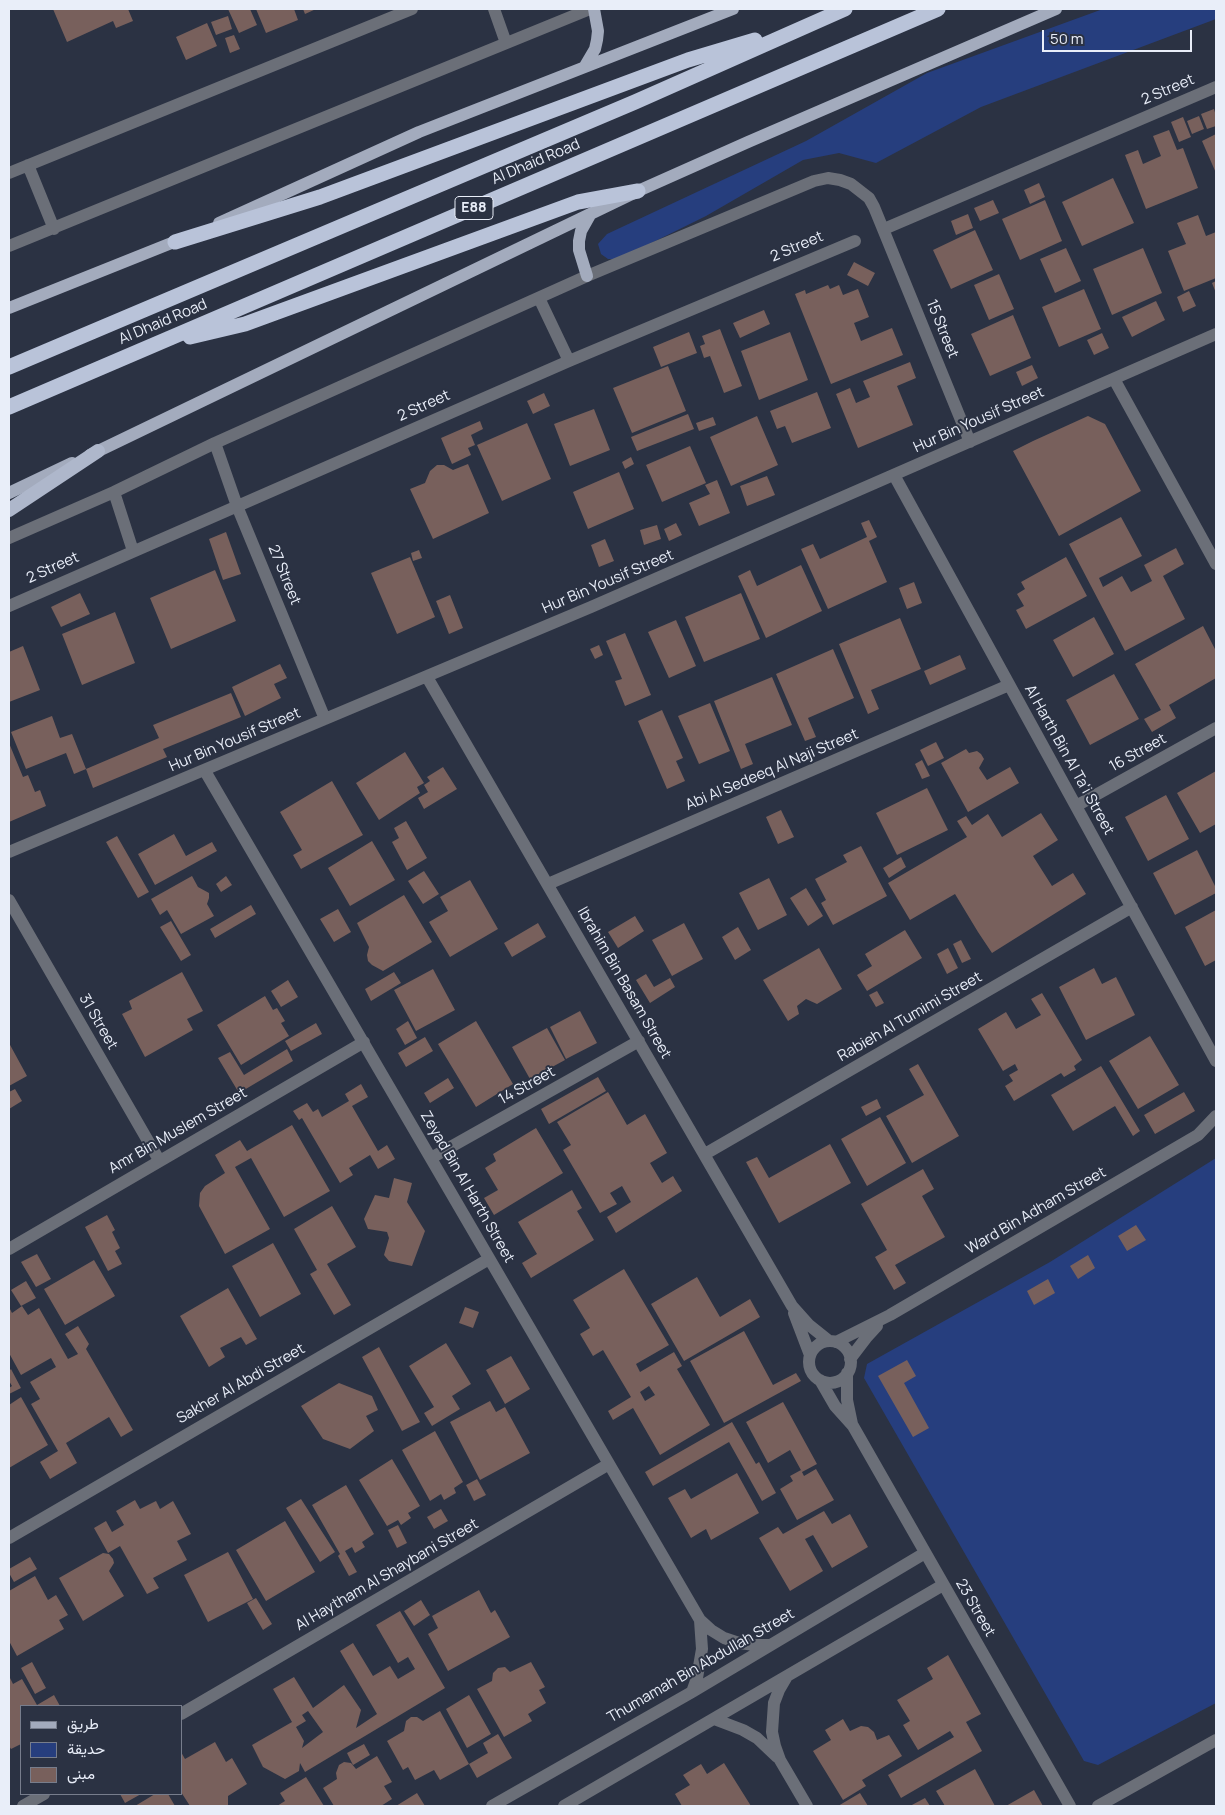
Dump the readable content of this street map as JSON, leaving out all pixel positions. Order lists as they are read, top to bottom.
{
  "streets": {
    "highway": ["Al Dhaid Road", "E88"],
    "street": [
      "2 Street",
      "15 Street",
      "Hur Bin Yousif Street",
      "27 Street",
      "16 Street",
      "Al Harth Bin Al Ta'i Street",
      "Abi Al Sedeeq Al Naji Street",
      "Ibrahim Bin Basam Street",
      "Rabieh Al Tumimi Street",
      "31 Street",
      "14 Street",
      "Amr Bin Muslem Street",
      "Zeyad Bin Al Harth Street",
      "Ward Bin Adham Street",
      "Sakher Al Abdi Street",
      "Al Haytham Al Shaybani Street",
      "23 Street",
      "Thumamah Bin Abdullah Street"
    ]
  },
  "crossings": [
    ["2 Street", "15 Street"],
    ["2 Street", "27 Street"],
    ["15 Street", "Hur Bin Yousif Street"],
    ["15 Street", "27 Street"],
    ["Hur Bin Yousif Street", "27 Street"],
    ["Hur Bin Yousif Street", "Al Harth Bin Al Ta'i Street"],
    ["Hur Bin Yousif Street", "Ibrahim Bin Basam Street"],
    ["Hur Bin Yousif Street", "Zeyad Bin Al Harth Street"],
    ["16 Street", "Al Harth Bin Al Ta'i Street"],
    ["Al Harth Bin Al Ta'i Street", "Abi Al Sedeeq Al Naji Street"],
    ["Al Harth Bin Al Ta'i Street", "Rabieh Al Tumimi Street"],
    ["Abi Al Sedeeq Al Naji Street", "Ibrahim Bin Basam Street"],
    ["Ibrahim Bin Basam Street", "Rabieh Al Tumimi Street"],
    ["Ibrahim Bin Basam Street", "14 Street"],
    ["Ibrahim Bin Basam Street", "Ward Bin Adham Street"],
    ["Ibrahim Bin Basam Street", "23 Street"],
    ["31 Street", "Amr Bin Muslem Street"],
    ["14 Street", "Zeyad Bin Al Harth Street"],
    ["Amr Bin Muslem Street", "Zeyad Bin Al Harth Street"],
    ["Zeyad Bin Al Harth Street", "Sakher Al Abdi Street"],
    ["Zeyad Bin Al Harth Street", "Al Haytham Al Shaybani Street"],
    ["Zeyad Bin Al Harth Street", "Thumamah Bin Abdullah Street"],
    ["Ward Bin Adham Street", "23 Street"],
    ["23 Street", "Thumamah Bin Abdullah Street"]
  ],
  "legend": ["طريق", "حديقة", "مبنى"],
  "scale_bar": "50 m"
}
